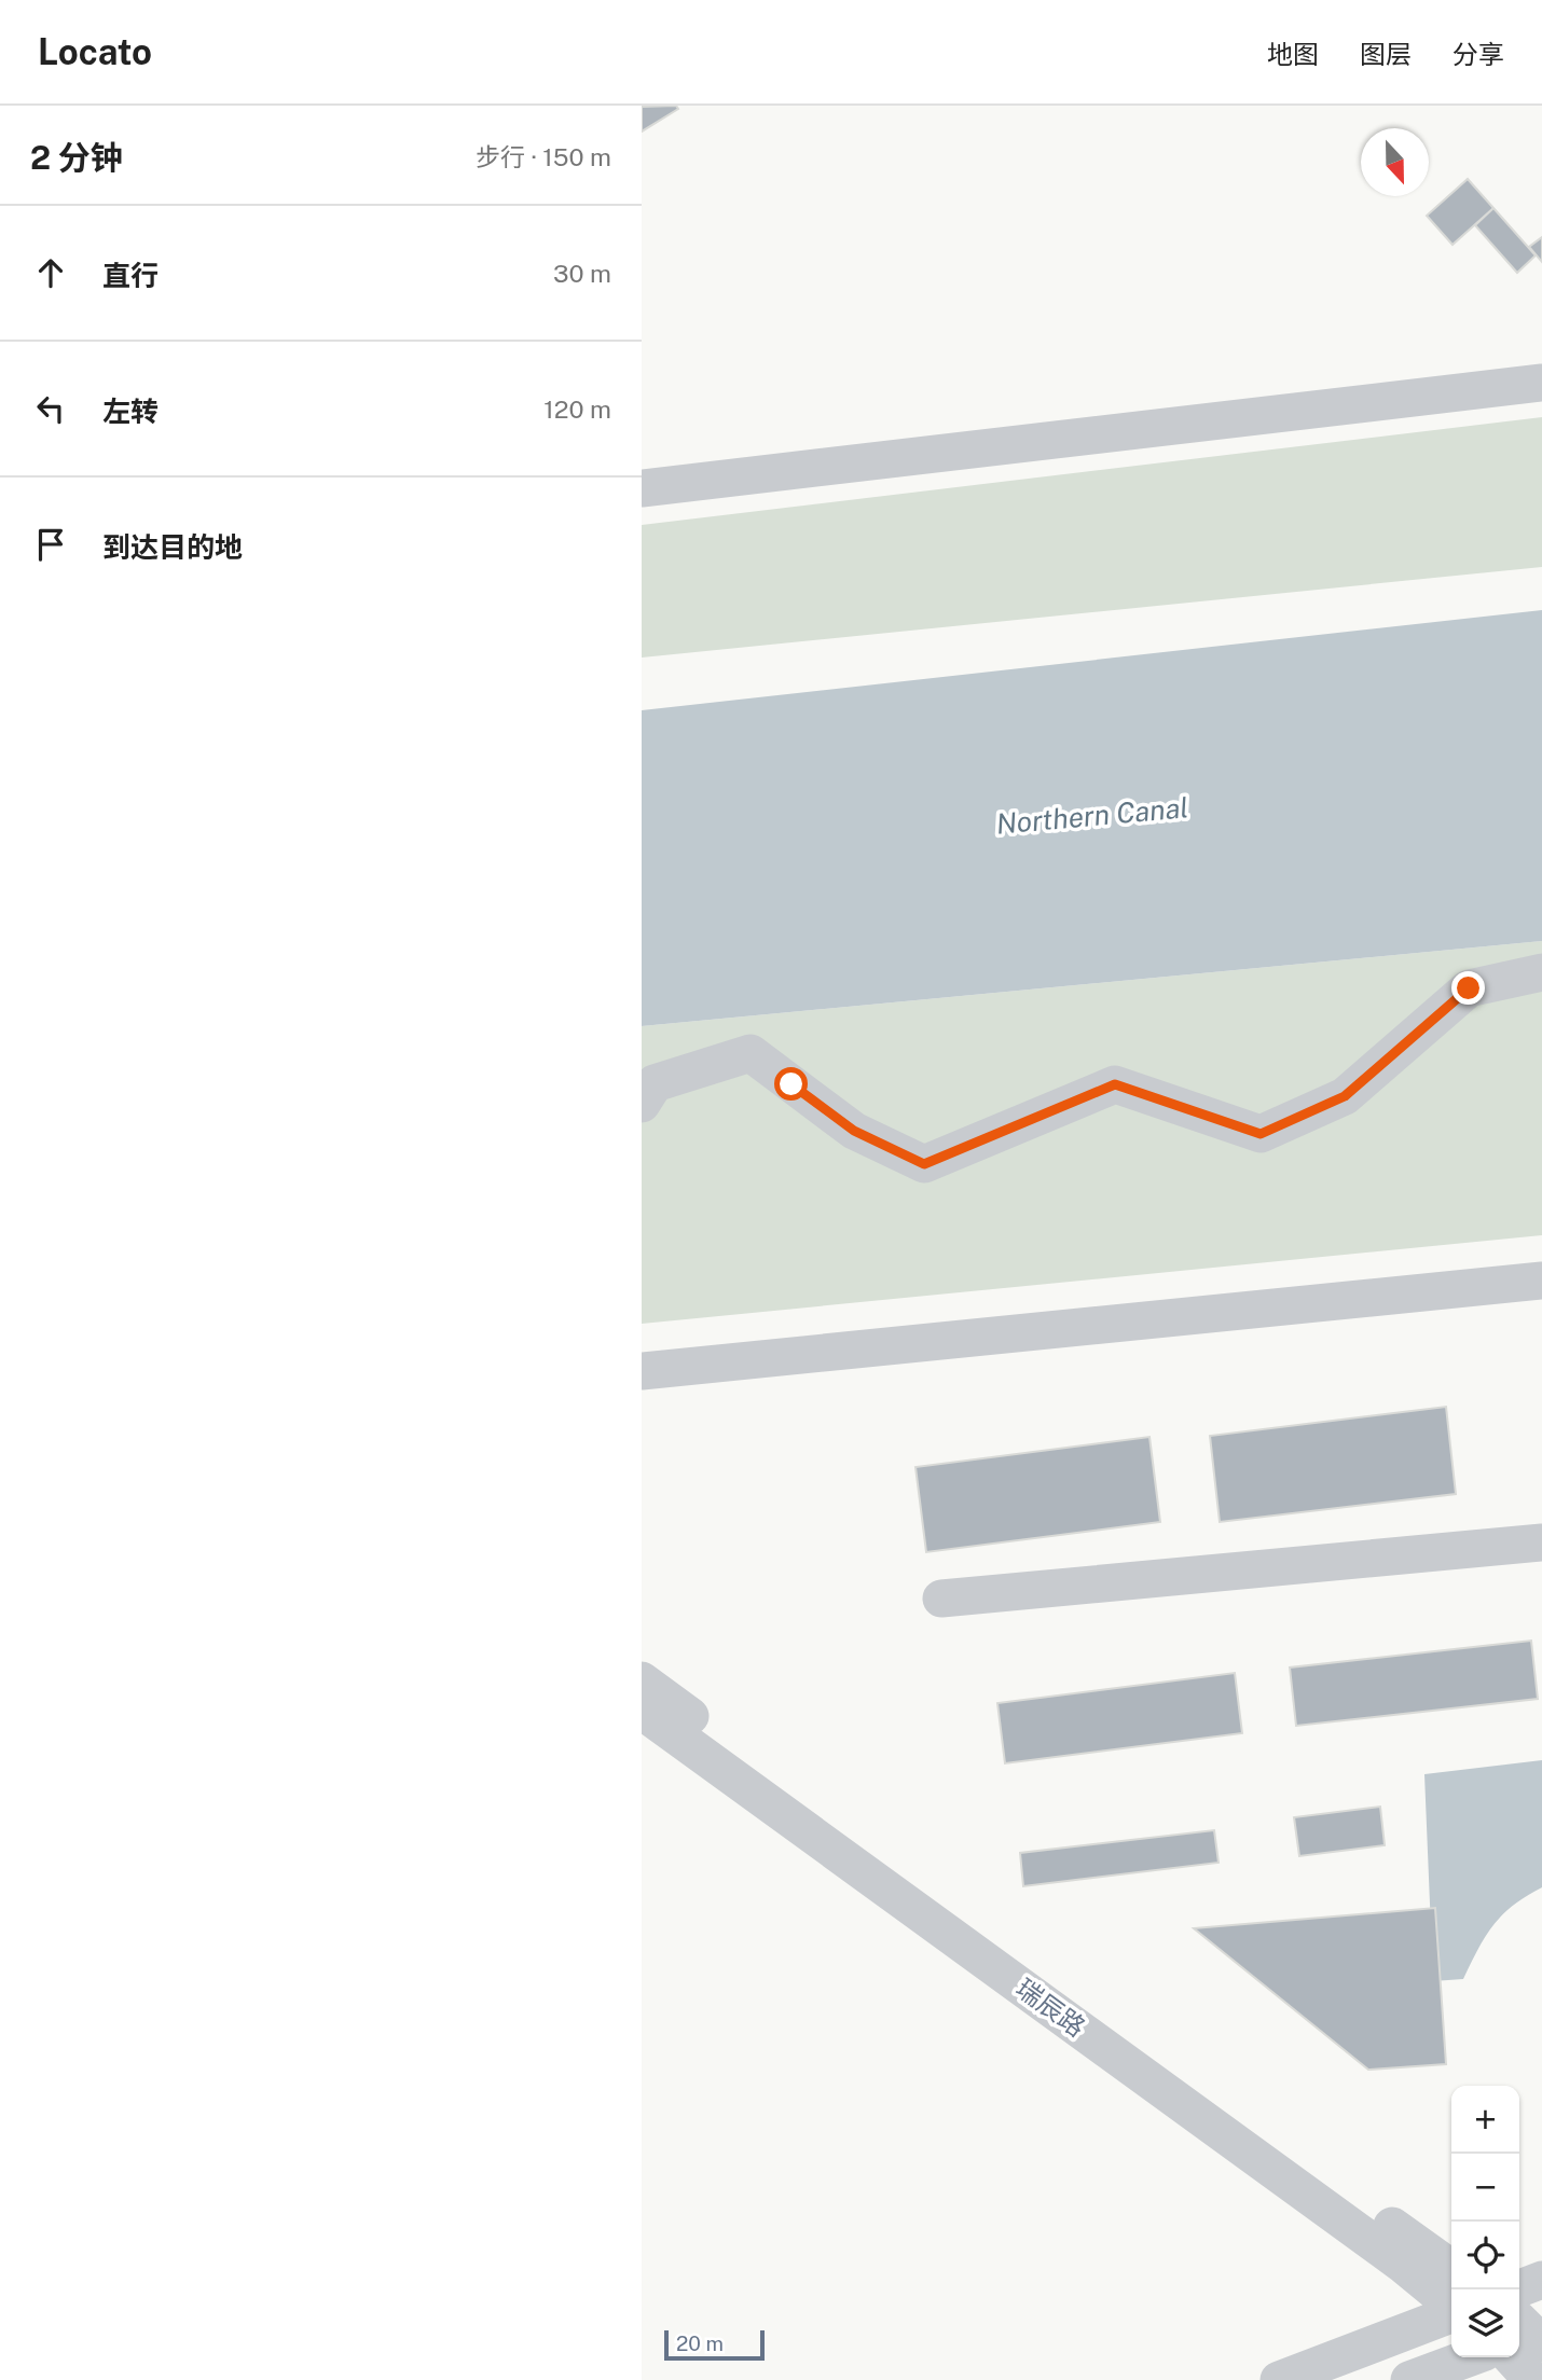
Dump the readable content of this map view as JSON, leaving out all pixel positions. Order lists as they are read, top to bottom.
{
  "streets": {
    "street": ["瑞辰路"]
  },
  "water": ["Northern Canal"],
  "scale_bar": "20 m",
  "north": "bottom",
  "page": {
    "header": "Locato",
    "nav": ["地图", "图层", "分享"],
    "heading": ["2 分钟", "步行 · 150 m"],
    "list": [
      ["直行", "30 m"],
      ["左转", "120 m"],
      "到达目的地"
    ],
    "map_buttons": ["+", "−"],
    "scale": "20 m"
  }
}
